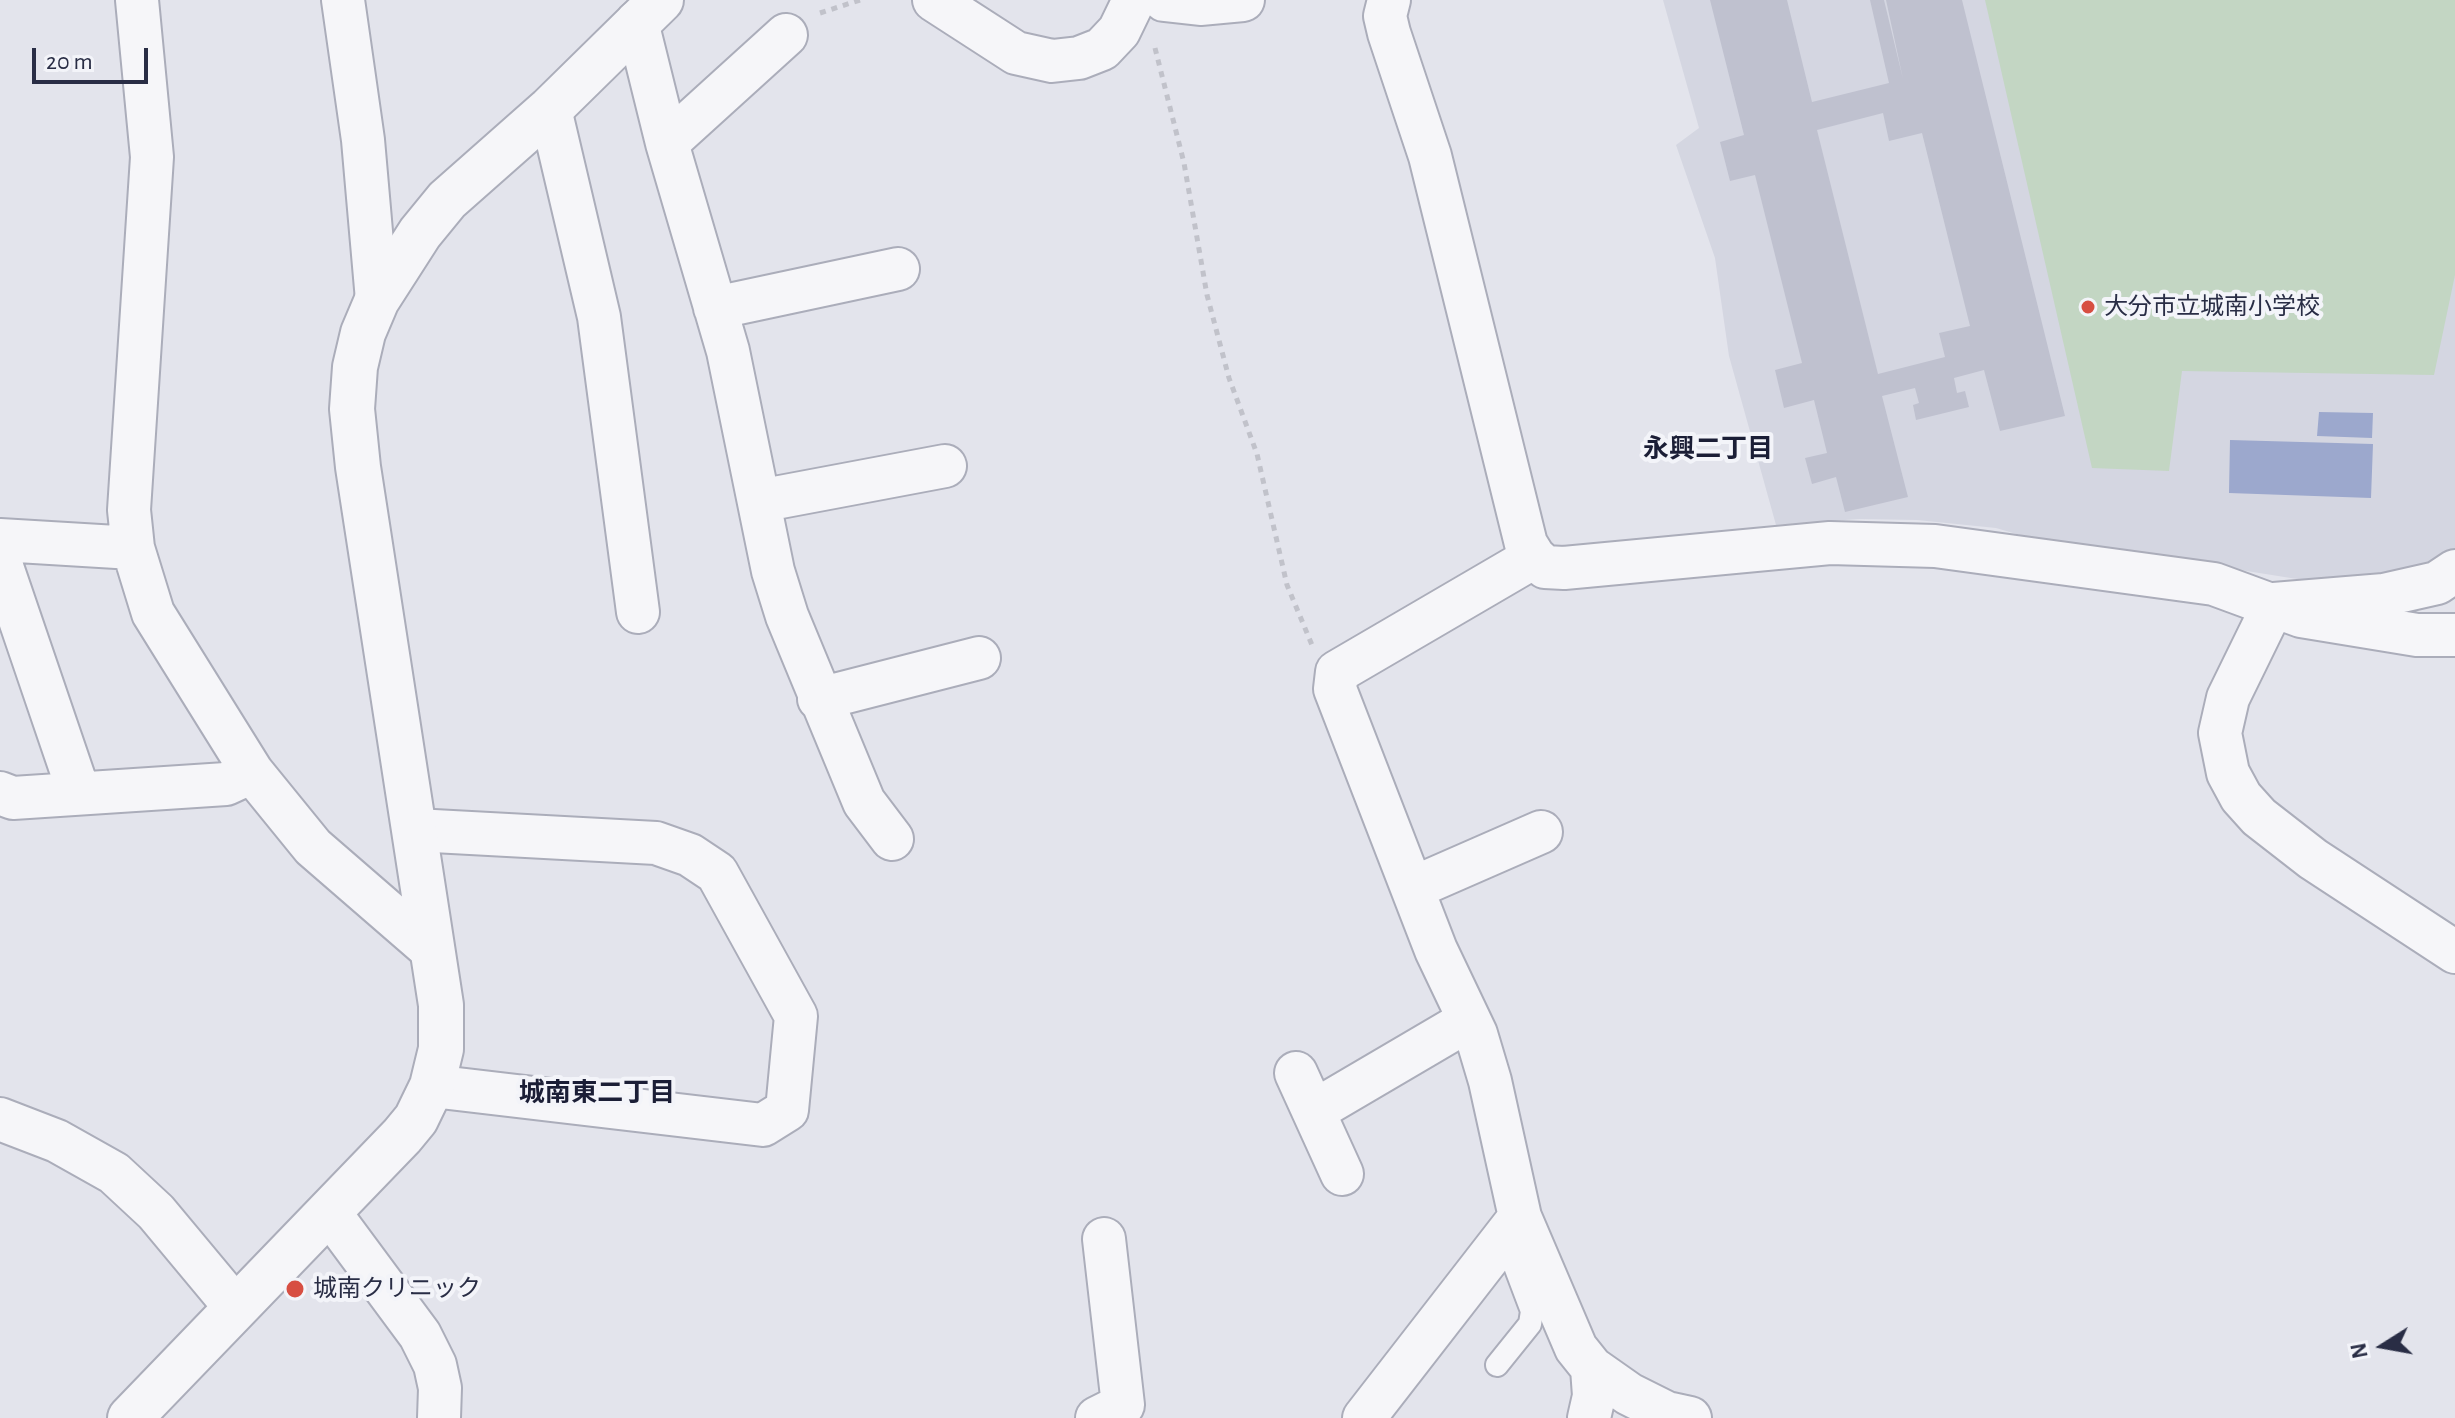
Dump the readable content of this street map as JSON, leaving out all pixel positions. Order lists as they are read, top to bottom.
{
  "districts": ["永興二丁目", "城南東二丁目"],
  "places": ["大分市立城南小学校", "城南クリニック"],
  "scale_bar": "20 m",
  "north": "left"
}
